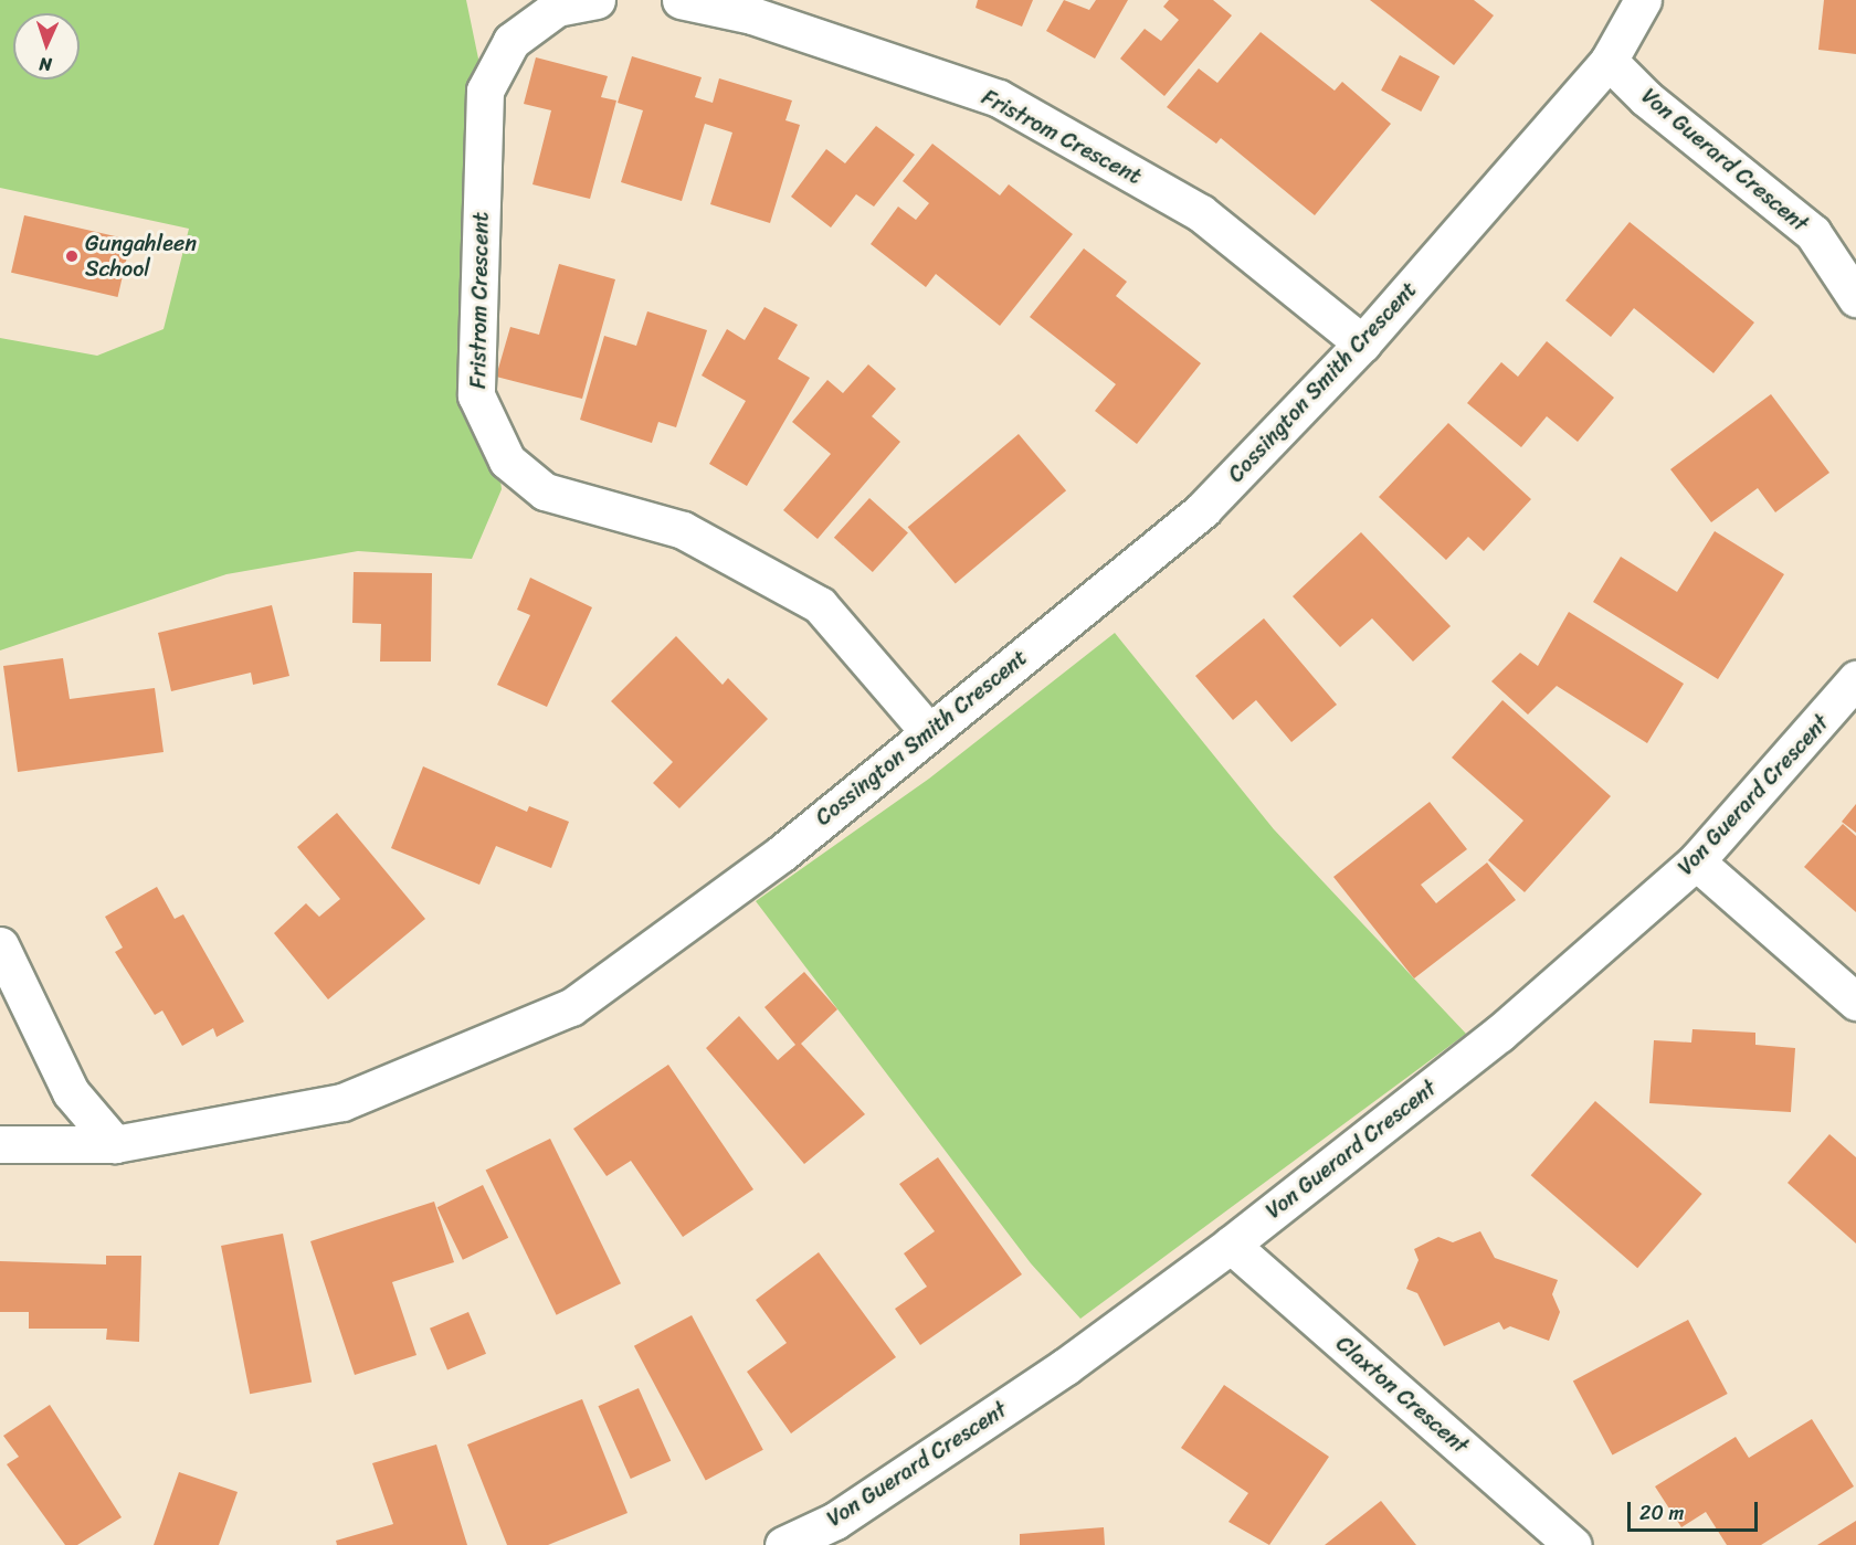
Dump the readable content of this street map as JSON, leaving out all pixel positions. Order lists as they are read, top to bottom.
{
  "streets": {
    "street": [
      "Fristrom Crescent",
      "Von Guerard Crescent",
      "Cossington Smith Crescent",
      "Claxton Crescent"
    ]
  },
  "crossings": [
    ["Fristrom Crescent", "Cossington Smith Crescent"],
    ["Von Guerard Crescent", "Cossington Smith Crescent"],
    ["Von Guerard Crescent", "Claxton Crescent"]
  ],
  "places": ["Gungahleen School"],
  "scale_bar": "20 m",
  "north": "bottom"
}
